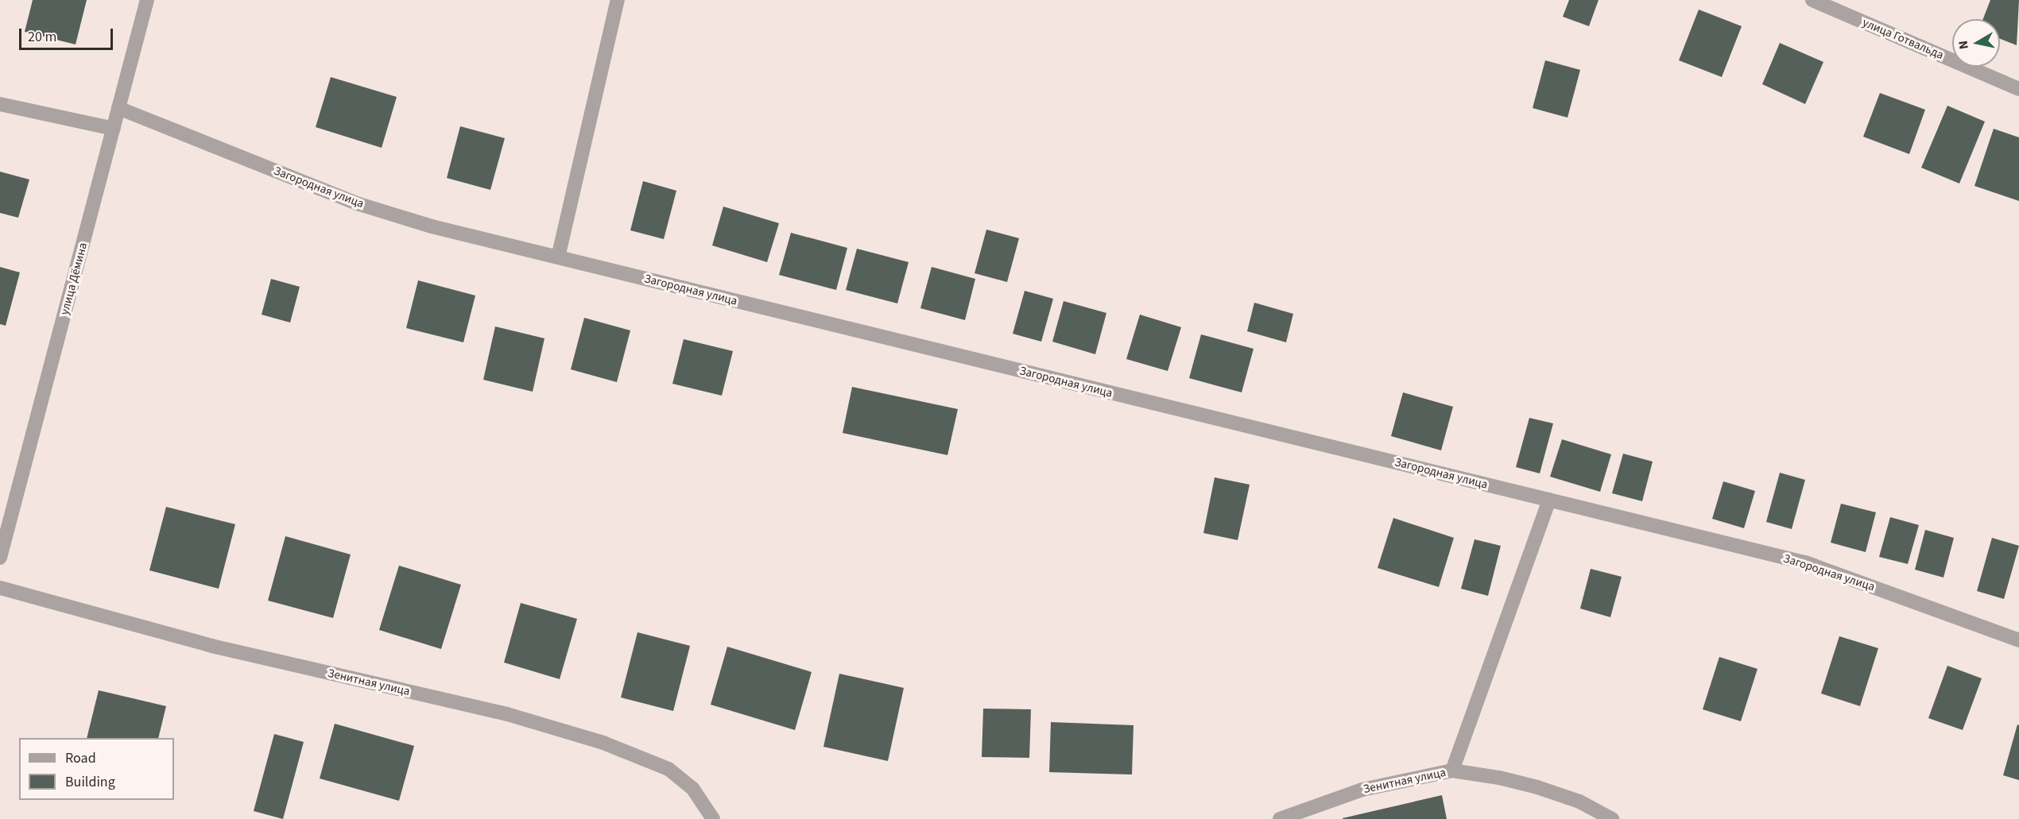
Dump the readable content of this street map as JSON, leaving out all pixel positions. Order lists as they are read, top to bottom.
{
  "streets": {
    "street": [
      "улица Готвальда",
      "Загородная улица",
      "улица Дёмина",
      "Зенитная улица"
    ]
  },
  "crossings": [
    ["Загородная улица", "улица Дёмина"]
  ],
  "legend": ["Road", "Building"],
  "scale_bar": "20 m",
  "north": "left"
}
